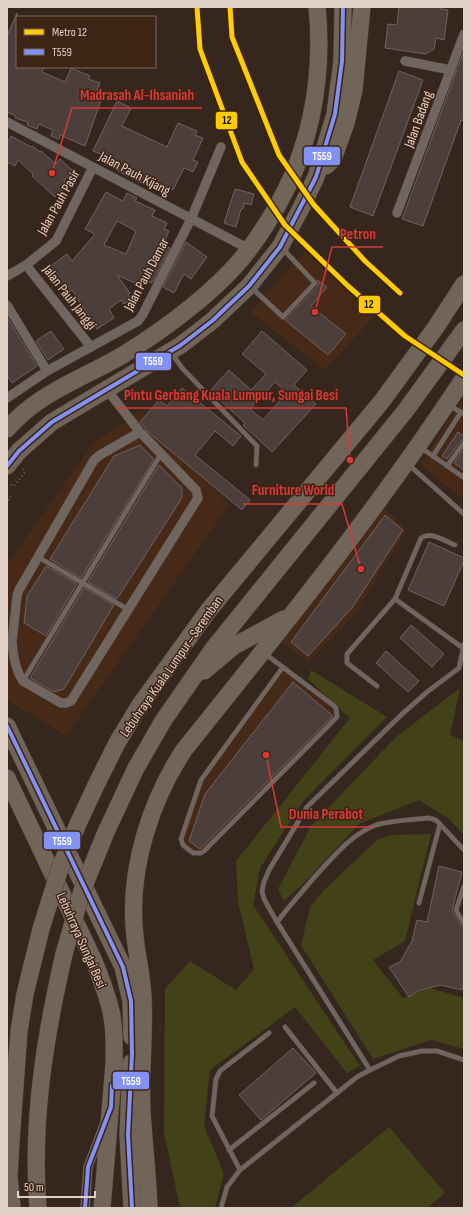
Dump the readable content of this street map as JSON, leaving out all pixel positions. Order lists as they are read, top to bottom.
{
  "streets": {
    "highway": ["Lebuhraya Kuala Lumpur–Seremban", "Lebuhraya Sungai Besi"],
    "street": [
      "Jalan Badang",
      "Jalan Pauh Kijang",
      "Jalan Pauh Pasir",
      "Jalan Pauh Damar",
      "Jalan Pauh Janggi"
    ]
  },
  "crossings": [
    ["Jalan Pauh Kijang", "Jalan Pauh Pasir"],
    ["Jalan Pauh Kijang", "Jalan Pauh Damar"],
    ["Jalan Pauh Pasir", "Jalan Pauh Janggi"],
    ["Jalan Pauh Damar", "Jalan Pauh Janggi"]
  ],
  "places": [
    "Madrasah Al-Ihsaniah",
    "Petron",
    "Pintu Gerbang Kuala Lumpur, Sungai Besi",
    "Furniture World",
    "Dunia Perabot"
  ],
  "lines": ["metro line 12", "transit line T559"],
  "legend": ["Metro 12", "T559"],
  "scale_bar": "50 m"
}
